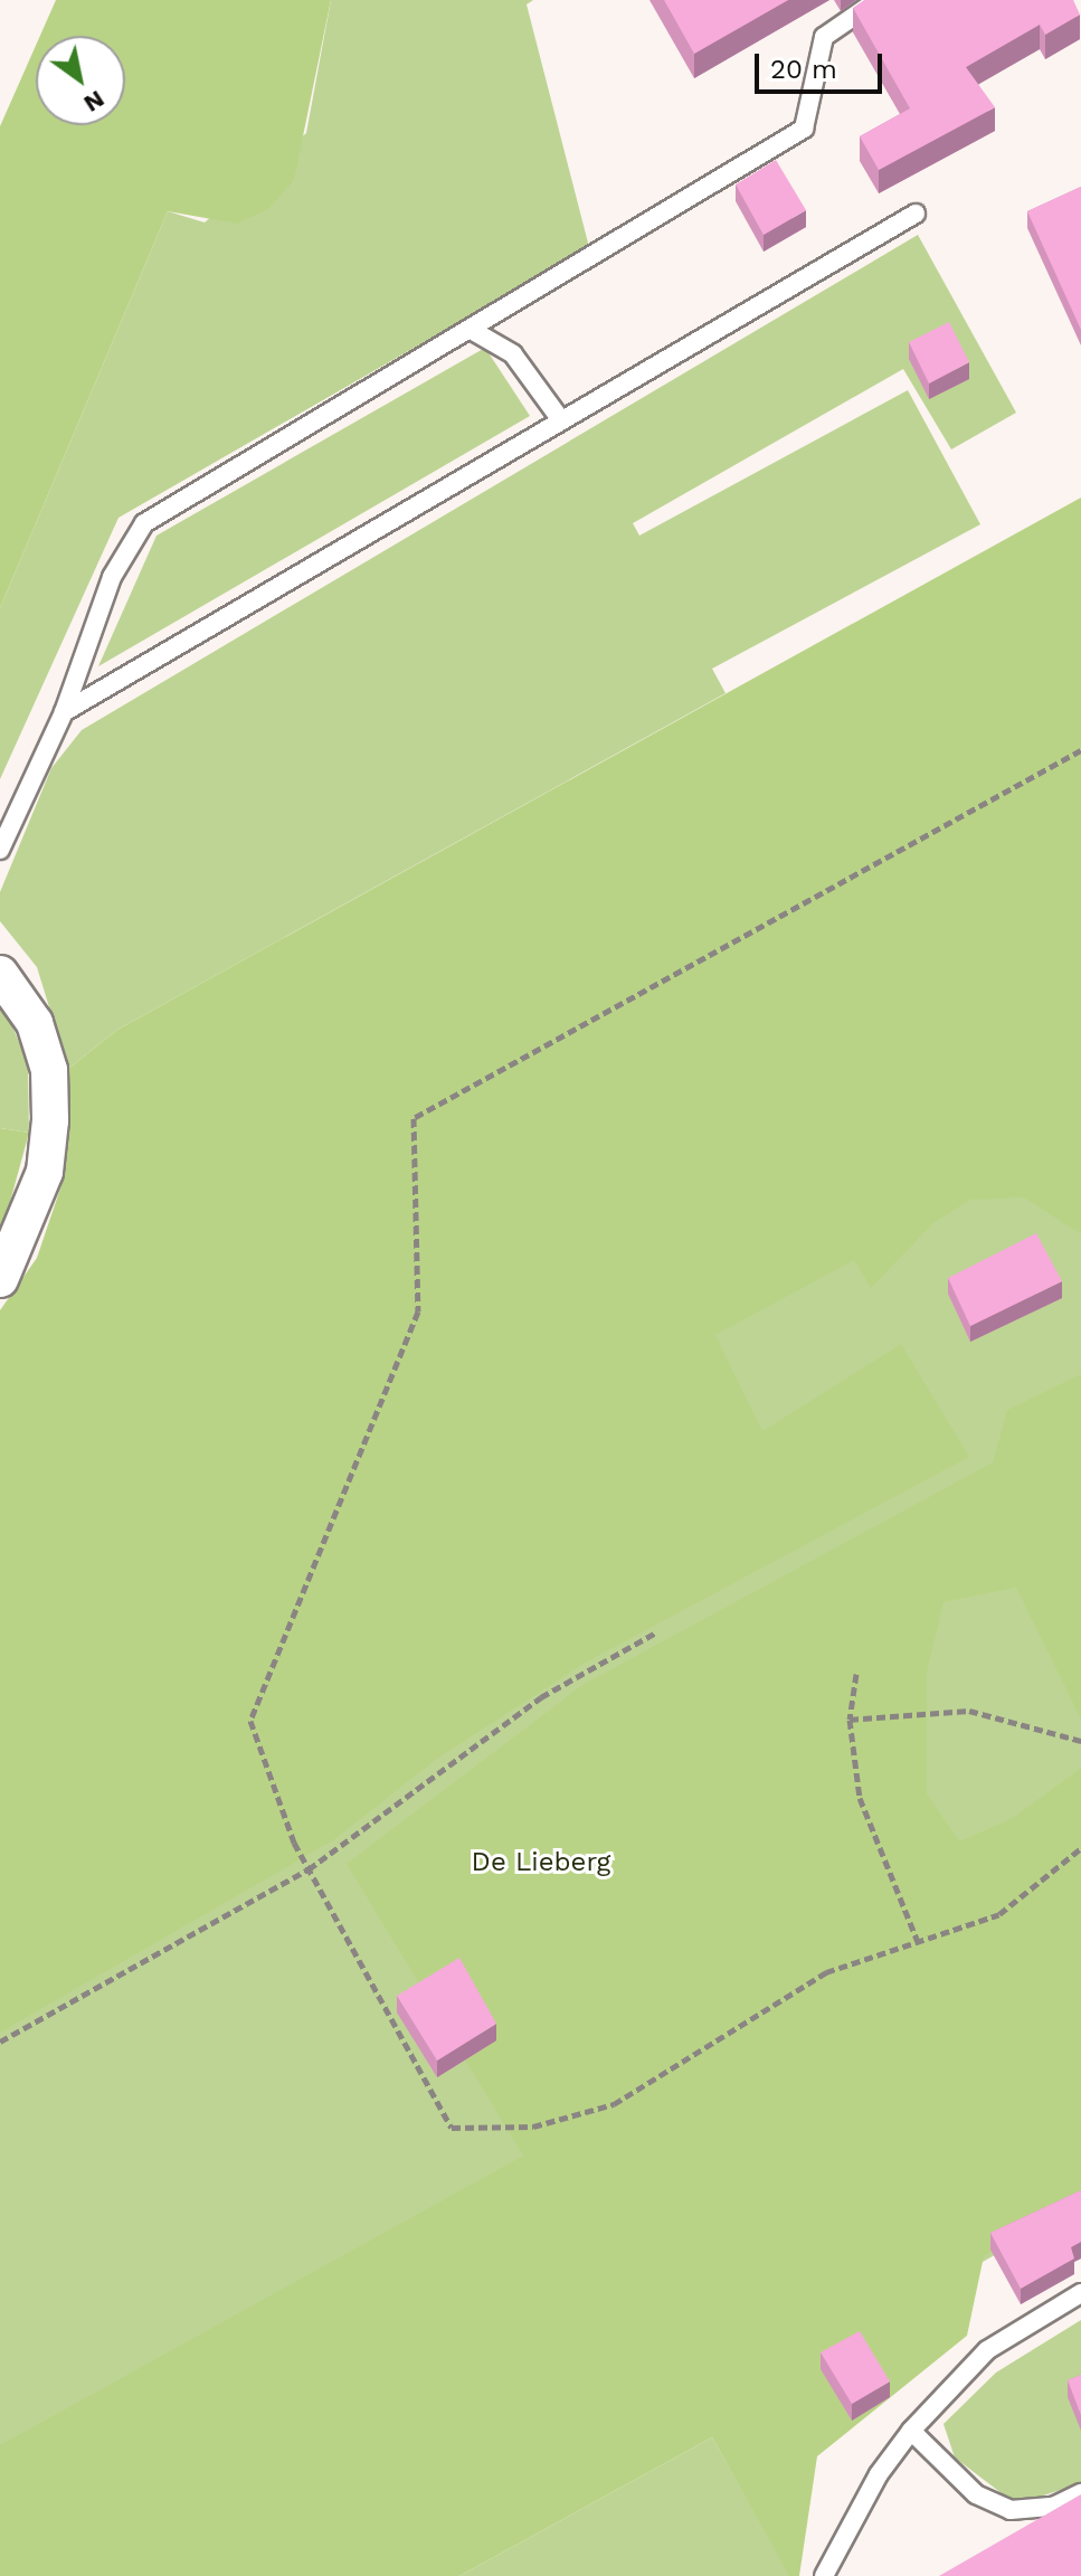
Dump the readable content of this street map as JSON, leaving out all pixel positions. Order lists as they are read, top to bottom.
{
  "parks": ["De Lieberg"],
  "scale_bar": "20 m",
  "north": "bottom right"
}
